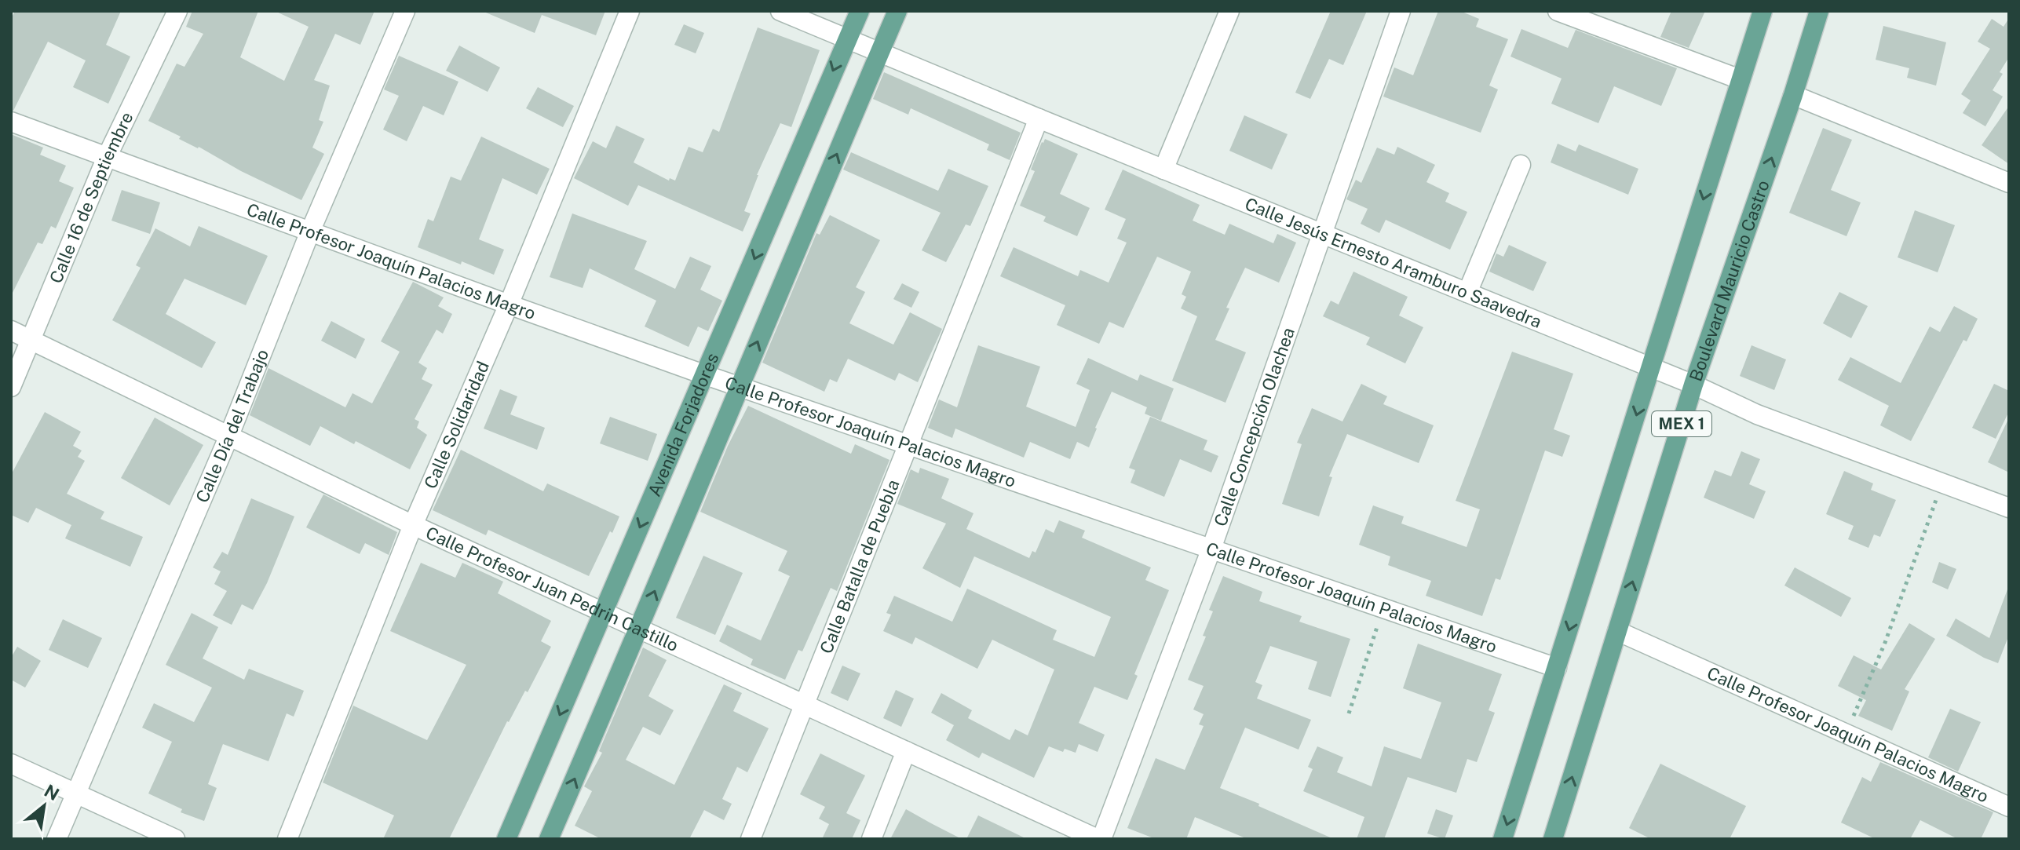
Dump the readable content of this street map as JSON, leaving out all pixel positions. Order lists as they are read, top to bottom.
{
  "streets": {
    "main road": ["Boulevard Mauricio Castro", "MEX 1", "Avenida Forjadores"],
    "street": [
      "Calle 16 de Septiembre",
      "Calle Profesor Joaquín Palacios Magro",
      "Calle Jesús Ernesto Aramburo Saavedra",
      "Calle Solidaridad",
      "Calle Día del Trabajo",
      "Calle Concepción Olachea",
      "Calle Batalla de Puebla",
      "Calle Profesor Juan Pedrin Castillo"
    ]
  },
  "crossings": [
    ["Calle 16 de Septiembre", "Calle Profesor Joaquín Palacios Magro"],
    ["Calle 16 de Septiembre", "Calle Profesor Juan Pedrin Castillo"],
    ["Calle Profesor Joaquín Palacios Magro", "Boulevard Mauricio Castro"],
    ["Calle Profesor Joaquín Palacios Magro", "Calle Solidaridad"],
    ["Calle Profesor Joaquín Palacios Magro", "MEX 1"],
    ["Calle Profesor Joaquín Palacios Magro", "Calle Día del Trabajo"],
    ["Calle Profesor Joaquín Palacios Magro", "Avenida Forjadores"],
    ["Calle Profesor Joaquín Palacios Magro", "Calle Concepción Olachea"],
    ["Calle Profesor Joaquín Palacios Magro", "Calle Batalla de Puebla"],
    ["Calle Jesús Ernesto Aramburo Saavedra", "Boulevard Mauricio Castro"],
    ["Calle Jesús Ernesto Aramburo Saavedra", "MEX 1"],
    ["Calle Jesús Ernesto Aramburo Saavedra", "Avenida Forjadores"],
    ["Calle Jesús Ernesto Aramburo Saavedra", "Calle Concepción Olachea"],
    ["Calle Jesús Ernesto Aramburo Saavedra", "Calle Batalla de Puebla"],
    ["Calle Solidaridad", "Calle Profesor Juan Pedrin Castillo"],
    ["Calle Día del Trabajo", "Calle Profesor Juan Pedrin Castillo"],
    ["Avenida Forjadores", "Calle Profesor Juan Pedrin Castillo"],
    ["Calle Concepción Olachea", "Calle Profesor Juan Pedrin Castillo"],
    ["Calle Batalla de Puebla", "Calle Profesor Juan Pedrin Castillo"]
  ],
  "north": "top right"
}
